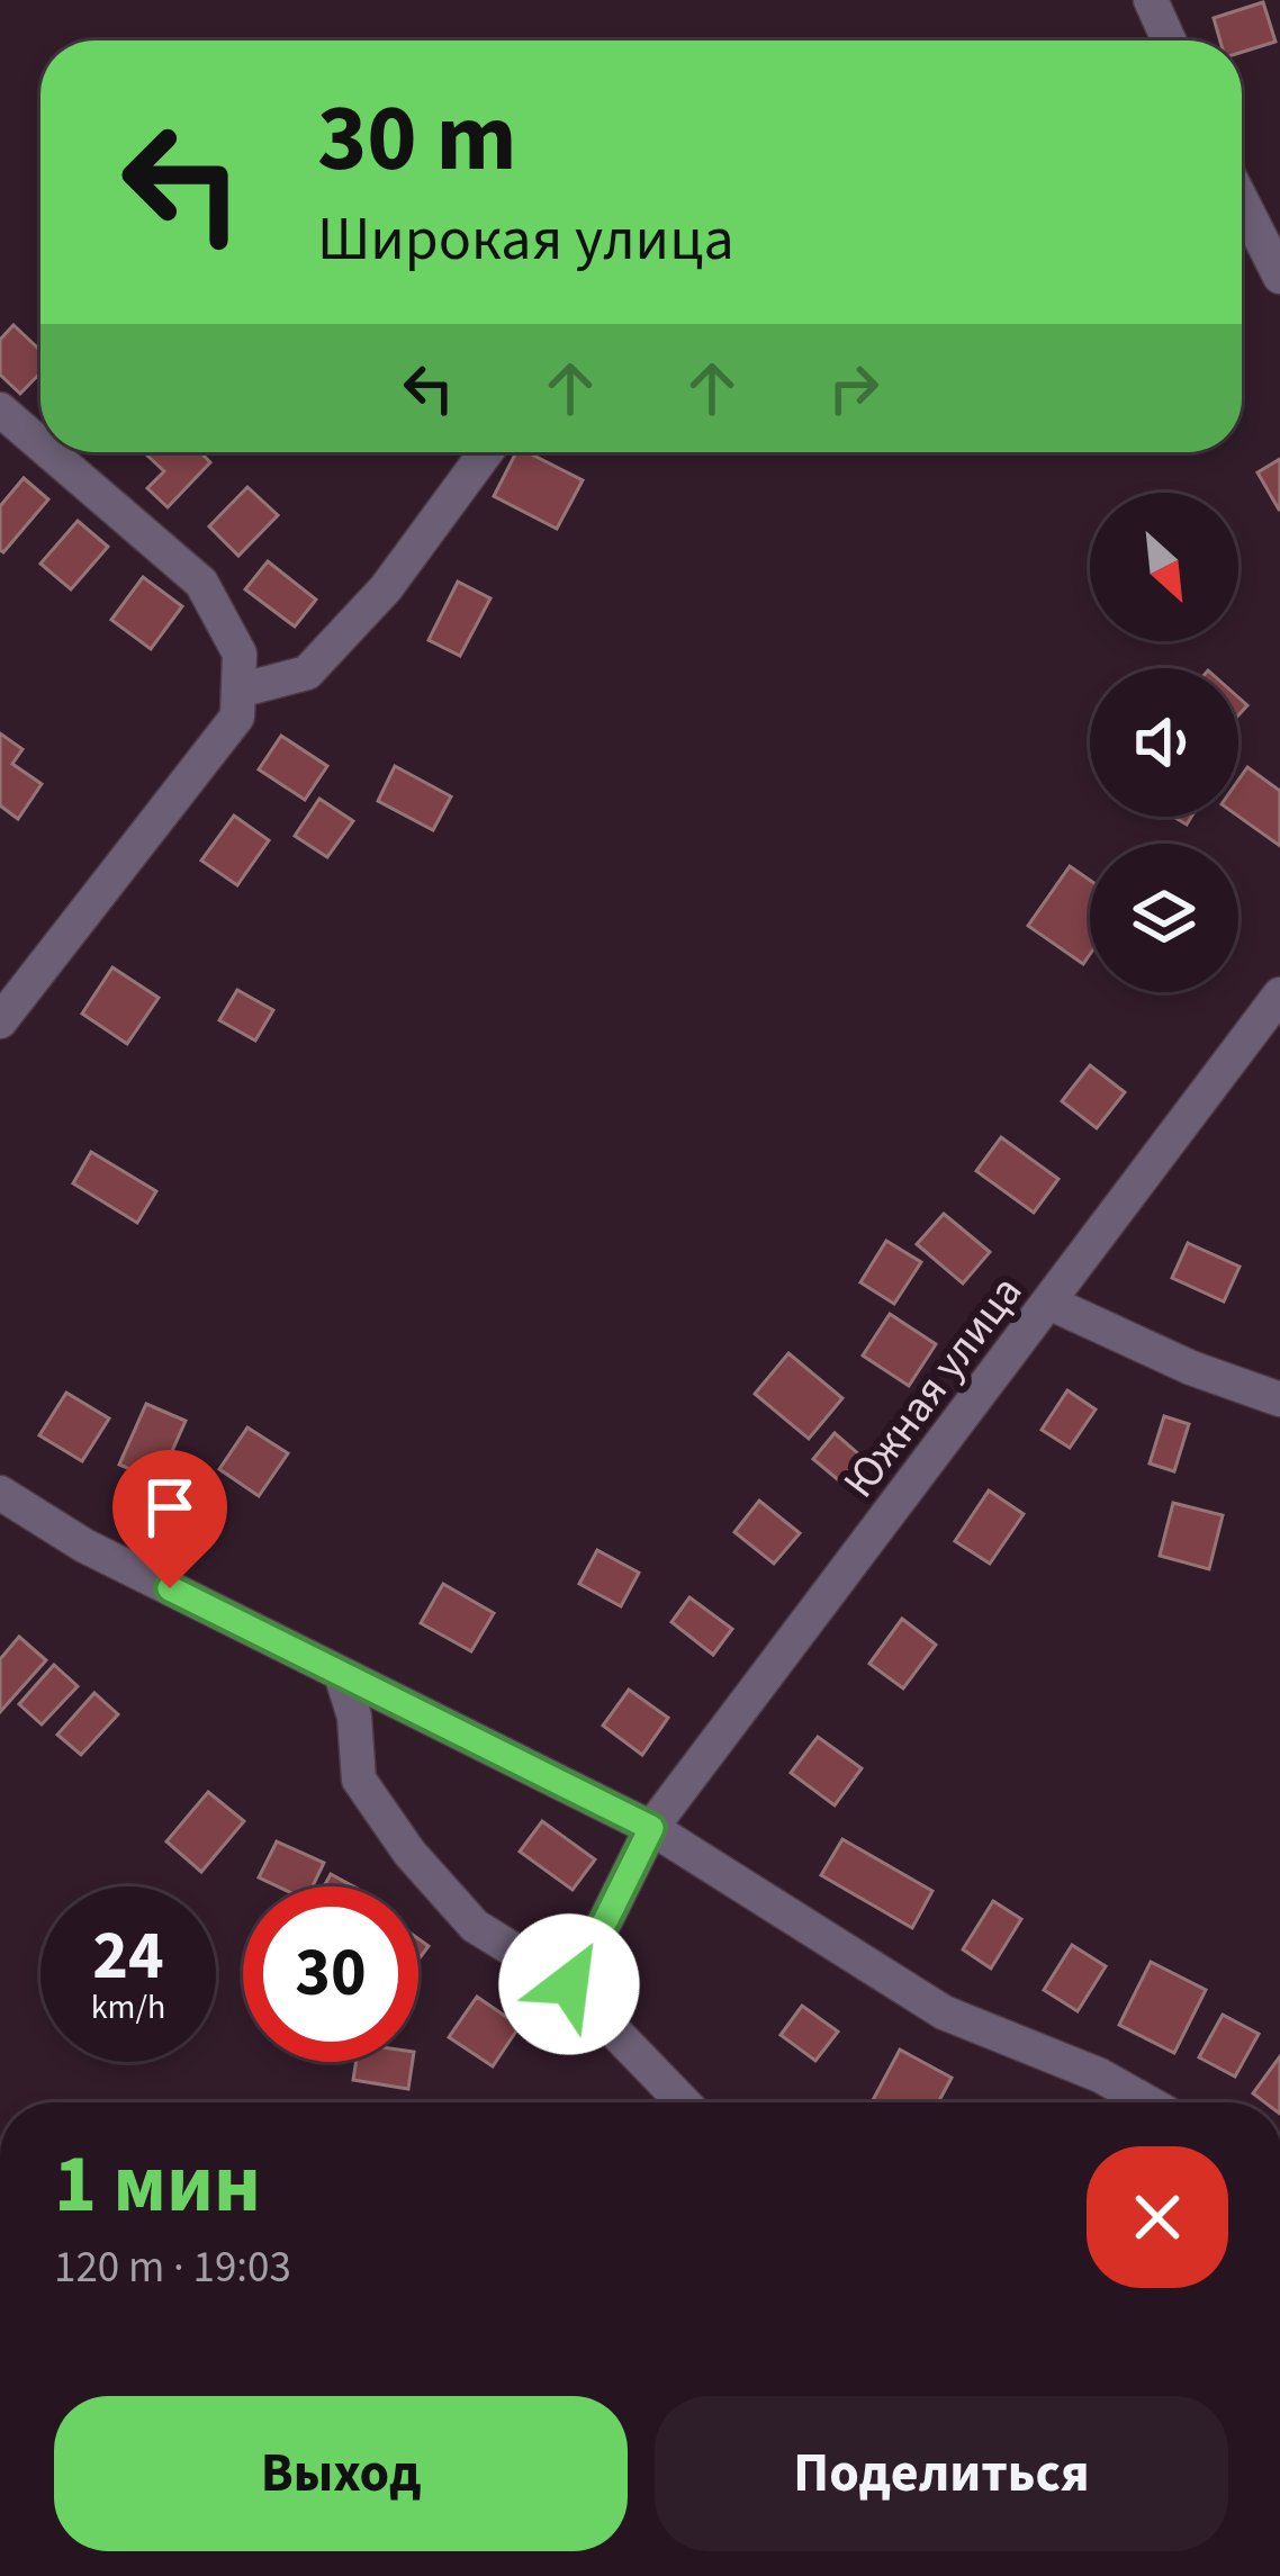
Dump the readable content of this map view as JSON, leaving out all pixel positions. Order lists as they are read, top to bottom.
{
  "streets": {
    "street": ["Южная улица"]
  },
  "north": "bottom right",
  "page": {
    "turn": ["30 m", "Широкая улица"],
    "speed": "24 km/h",
    "limit": "30",
    "heading": ["1 мин", "120 m · 19:03"],
    "buttons": ["Выход", "Поделиться"]
  }
}
